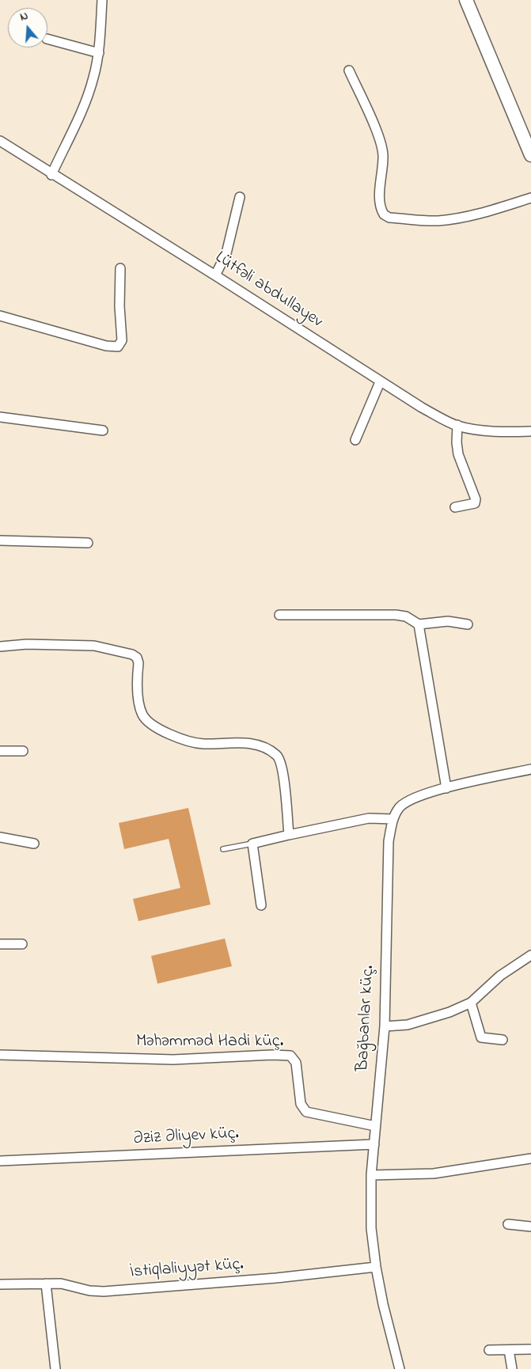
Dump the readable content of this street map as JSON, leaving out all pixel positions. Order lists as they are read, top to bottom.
{
  "streets": {
    "street": [
      "Lütfəli abdullayev",
      "Bağbanlar küç.",
      "Məhəmməd Hadi küç.",
      "Əziz Əliyev küç.",
      "İstiqlaliyyət küç."
    ]
  },
  "crossings": [
    ["Bağbanlar küç.", "Məhəmməd Hadi küç."],
    ["Bağbanlar küç.", "Əziz Əliyev küç."],
    ["Bağbanlar küç.", "İstiqlaliyyət küç."]
  ],
  "north": "top"
}
